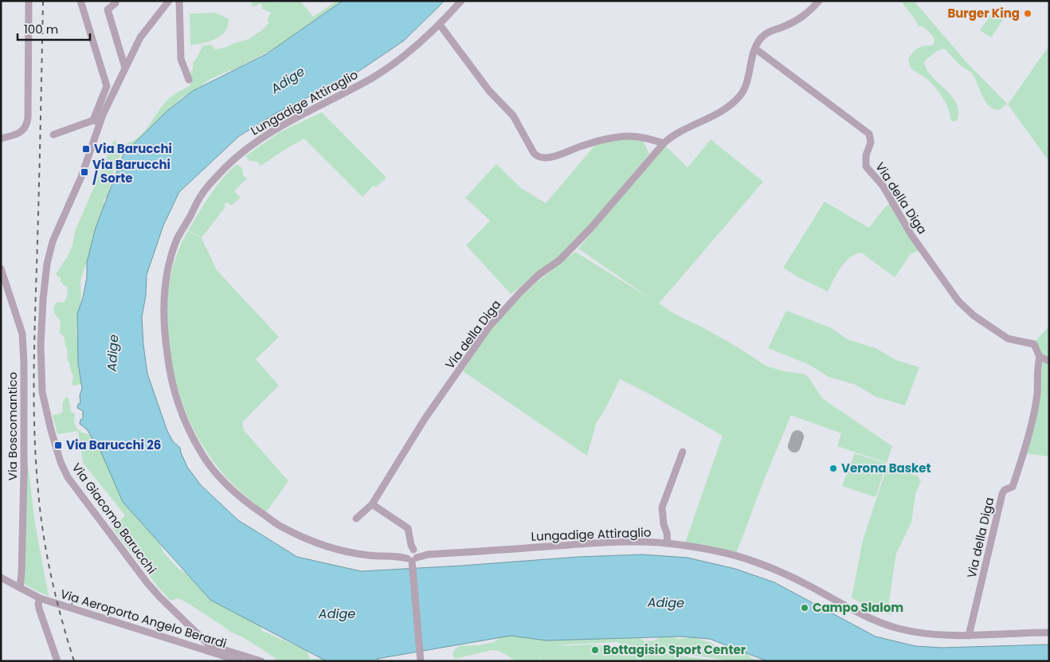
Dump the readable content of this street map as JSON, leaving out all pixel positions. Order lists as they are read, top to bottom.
{
  "streets": {
    "street": [
      "Lungadige Attiraglio",
      "Via della Diga",
      "Via Boscomantico",
      "Via Giacomo Barucchi",
      "Via Aeroporto Angelo Berardi"
    ]
  },
  "crossings": [
    ["Lungadige Attiraglio", "Via della Diga"],
    ["Via Boscomantico", "Via Aeroporto Angelo Berardi"]
  ],
  "water": ["Adige"],
  "places": {
    "other": [
      "Burger King",
      "Verona Basket",
      "Campo Slalom",
      "Bottagisio Sport Center"
    ],
    "transit": ["Via Barucchi", "Via Barucchi / Sorte", "Via Barucchi 26"]
  },
  "scale_bar": "100 m"
}
